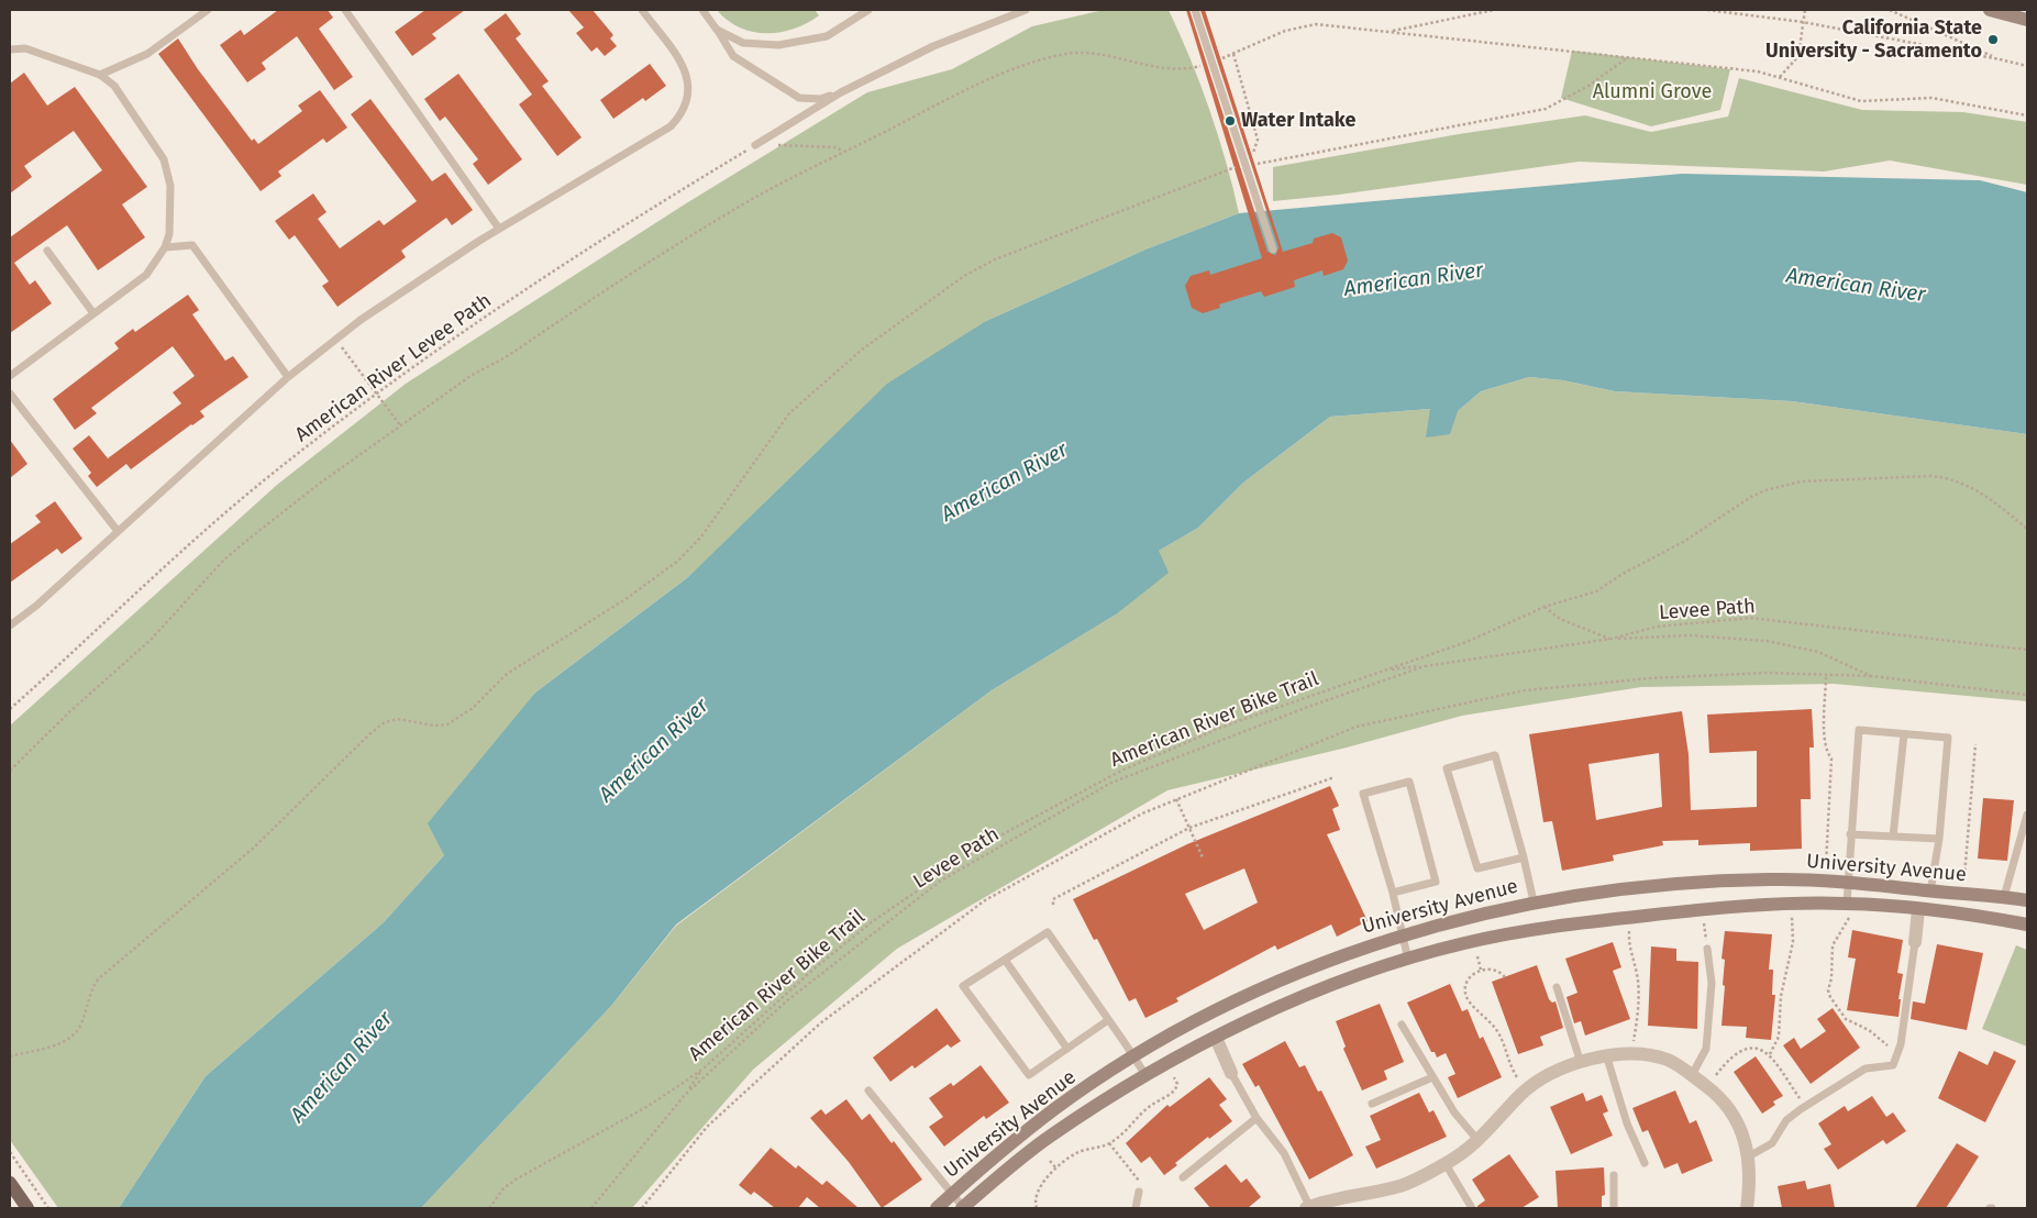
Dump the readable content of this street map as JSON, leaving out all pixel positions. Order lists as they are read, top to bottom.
{
  "streets": {
    "street": ["University Avenue"],
    "path": ["American River Levee Path", "Levee Path", "American River Bike Trail"]
  },
  "crossings": [
    ["Levee Path", "American River Bike Trail"]
  ],
  "water": ["American River"],
  "parks": ["Alumni Grove"],
  "places": ["California State University - Sacramento", "Water Intake"]
}
